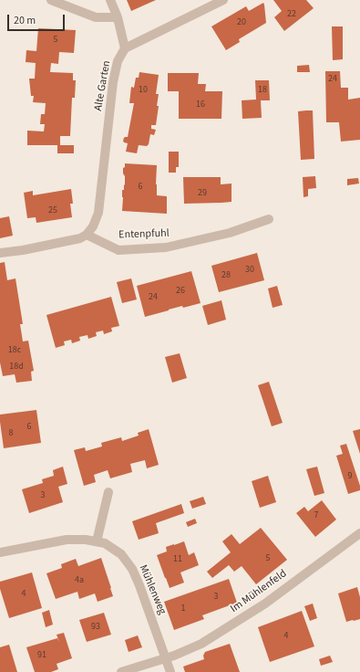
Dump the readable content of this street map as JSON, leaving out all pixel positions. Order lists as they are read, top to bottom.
{
  "streets": {
    "street": [
      "Alte Garten",
      "Entenpfuhl",
      "Mühlenweg",
      "Im Mühlenfeld"
    ]
  },
  "crossings": [
    ["Alte Garten", "Entenpfuhl"],
    ["Mühlenweg", "Im Mühlenfeld"]
  ],
  "house_numbers": [
    "22",
    "20",
    "5",
    "24",
    "10",
    "18",
    "16",
    "6",
    "29",
    "25",
    "30",
    "28",
    "26",
    "24",
    "18c",
    "18d",
    "6",
    "8",
    "9",
    "3",
    "7",
    "5",
    "11",
    "4a",
    "4",
    "3",
    "1",
    "93",
    "4",
    "91"
  ],
  "scale_bar": "20 m"
}
